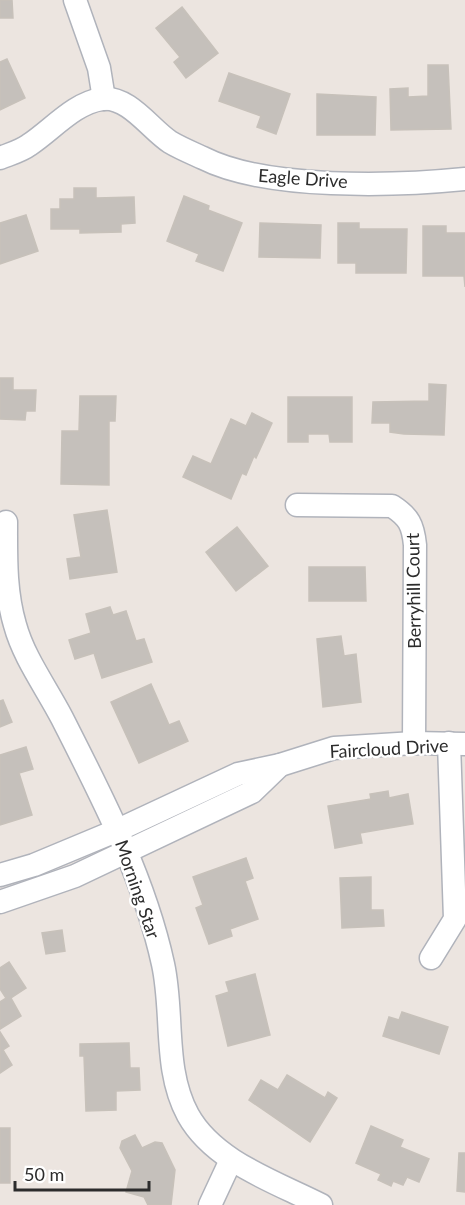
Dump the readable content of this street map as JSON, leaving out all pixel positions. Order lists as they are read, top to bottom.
{
  "streets": {
    "street": [
      "Eagle Drive",
      "Berryhill Court",
      "Faircloud Drive",
      "Morning Star"
    ]
  },
  "crossings": [
    ["Berryhill Court", "Faircloud Drive"],
    ["Faircloud Drive", "Morning Star"]
  ],
  "scale_bar": "50 m"
}
